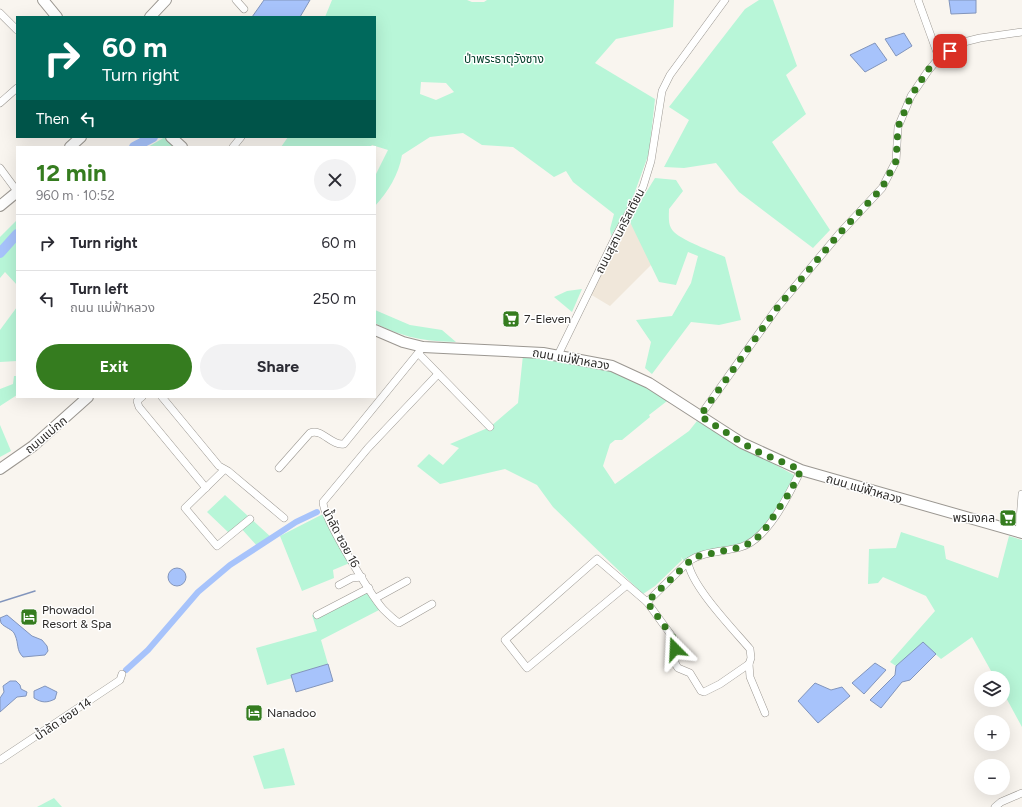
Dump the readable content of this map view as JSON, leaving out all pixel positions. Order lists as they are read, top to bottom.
{
  "streets": {
    "street": [
      "ถนนสุสานคริสเตียน",
      "ถนน แม่ฟ้าหลวง",
      "ถนนแม่กก",
      "น้ำลัด ซอย 16",
      "น้ำลัด ซอย 14"
    ]
  },
  "crossings": [
    ["ถนนสุสานคริสเตียน", "ถนน แม่ฟ้าหลวง"]
  ],
  "parks": ["ป่าพระธาตุวังซาง"],
  "places": {
    "supermarket": ["7-Eleven", "พรมงคล"],
    "hotel": ["Phowadol Resort & Spa", "Nanadoo"]
  },
  "page": {
    "turn": ["60 m", "Turn right"],
    "then": "Then",
    "heading": ["12 min", "960 m · 10:52"],
    "list": [
      {
        "name": "Turn right",
        "value": "60 m"
      },
      {
        "name": "Turn left",
        "note": "ถนน แม่ฟ้าหลวง",
        "value": "250 m"
      }
    ],
    "buttons": ["Exit", "Share"],
    "map_buttons": ["+", "−"]
  }
}
